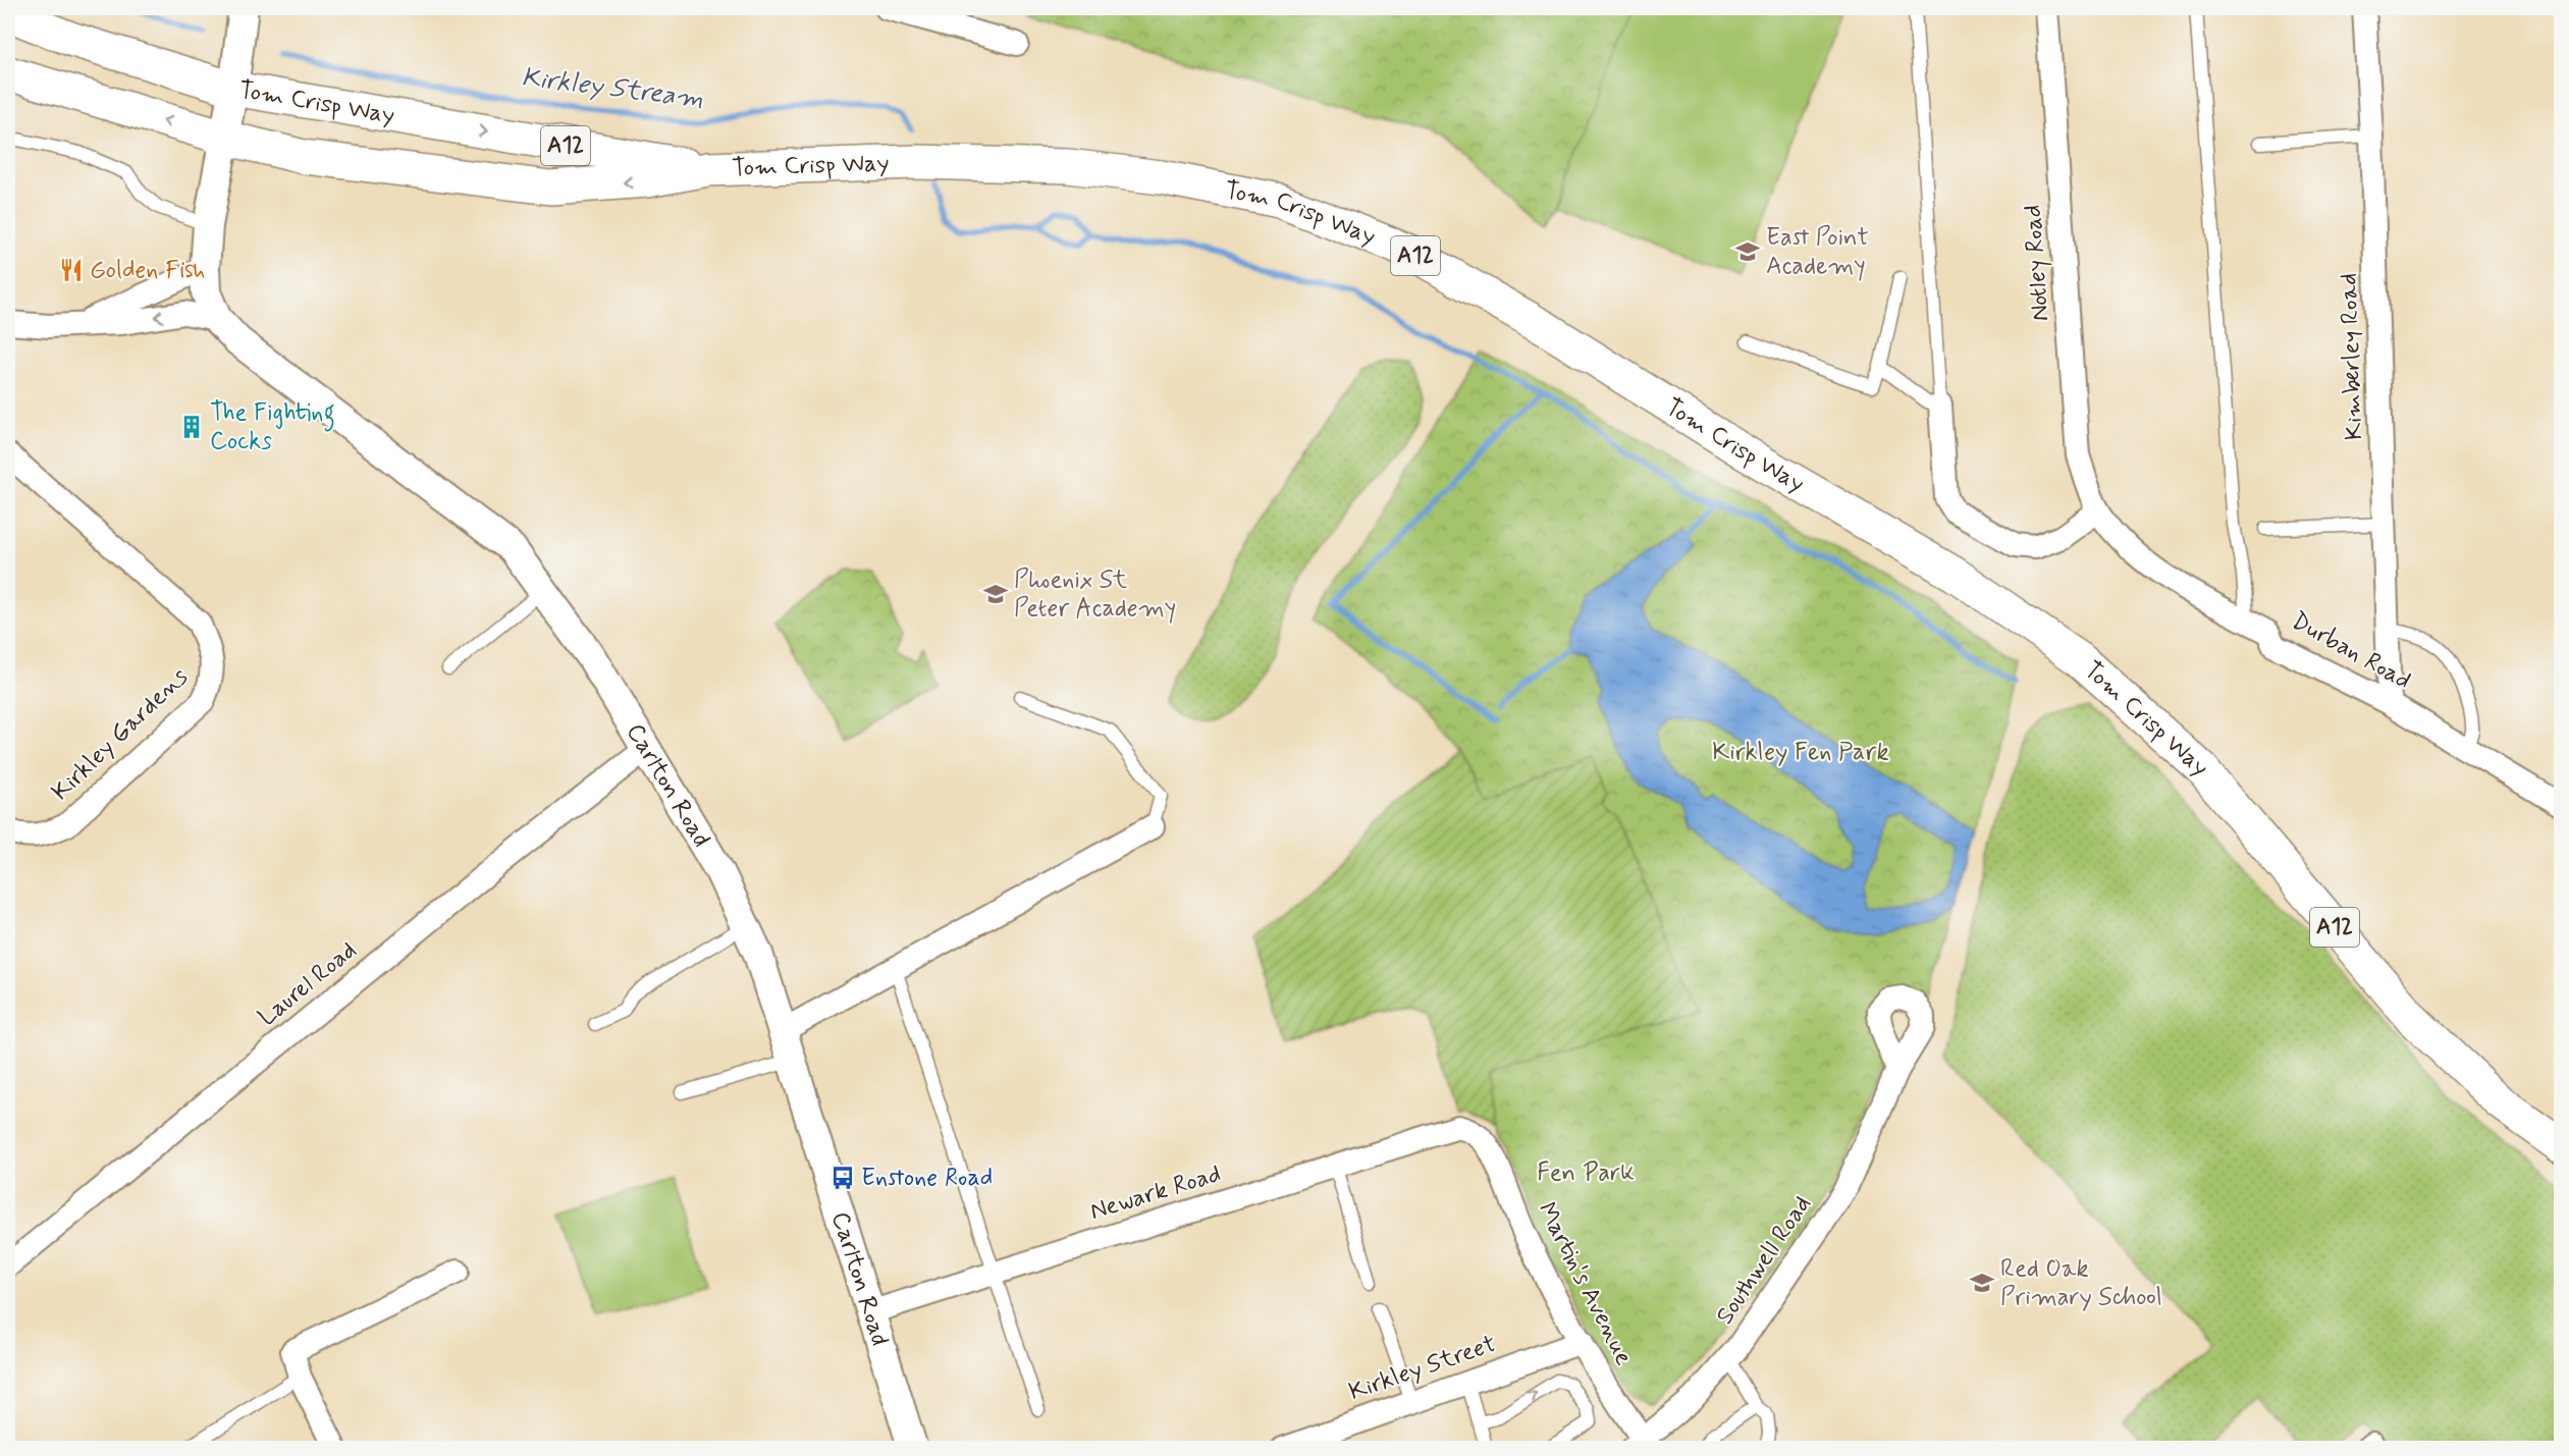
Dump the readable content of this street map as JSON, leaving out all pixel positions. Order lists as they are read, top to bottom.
{
  "streets": {
    "highway": ["Tom Crisp Way", "A12"],
    "street": [
      "Notley Road",
      "Kimberley Road",
      "Durban Road",
      "Kirkley Gardens",
      "Carlton Road",
      "Laurel Road",
      "Newark Road",
      "Southwell Road",
      "Martin's Avenue",
      "Kirkley Street"
    ]
  },
  "crossings": [
    ["Tom Crisp Way", "Carlton Road"],
    ["Notley Road", "Durban Road"],
    ["Kimberley Road", "Durban Road"],
    ["Carlton Road", "Laurel Road"],
    ["Carlton Road", "Newark Road"],
    ["Newark Road", "Martin's Avenue"],
    ["Southwell Road", "Martin's Avenue"],
    ["Martin's Avenue", "Kirkley Street"]
  ],
  "water": ["Kirkley Stream"],
  "parks": ["Kirkley Fen Park", "Fen Park"],
  "places": {
    "school or university": ["East Point Academy", "Phoenix St Peter Academy", "Red Oak Primary School"],
    "restaurant": ["Golden Fish"],
    "building": ["The Fighting Cocks"],
    "bus stop": ["Enstone Road"]
  }
}
